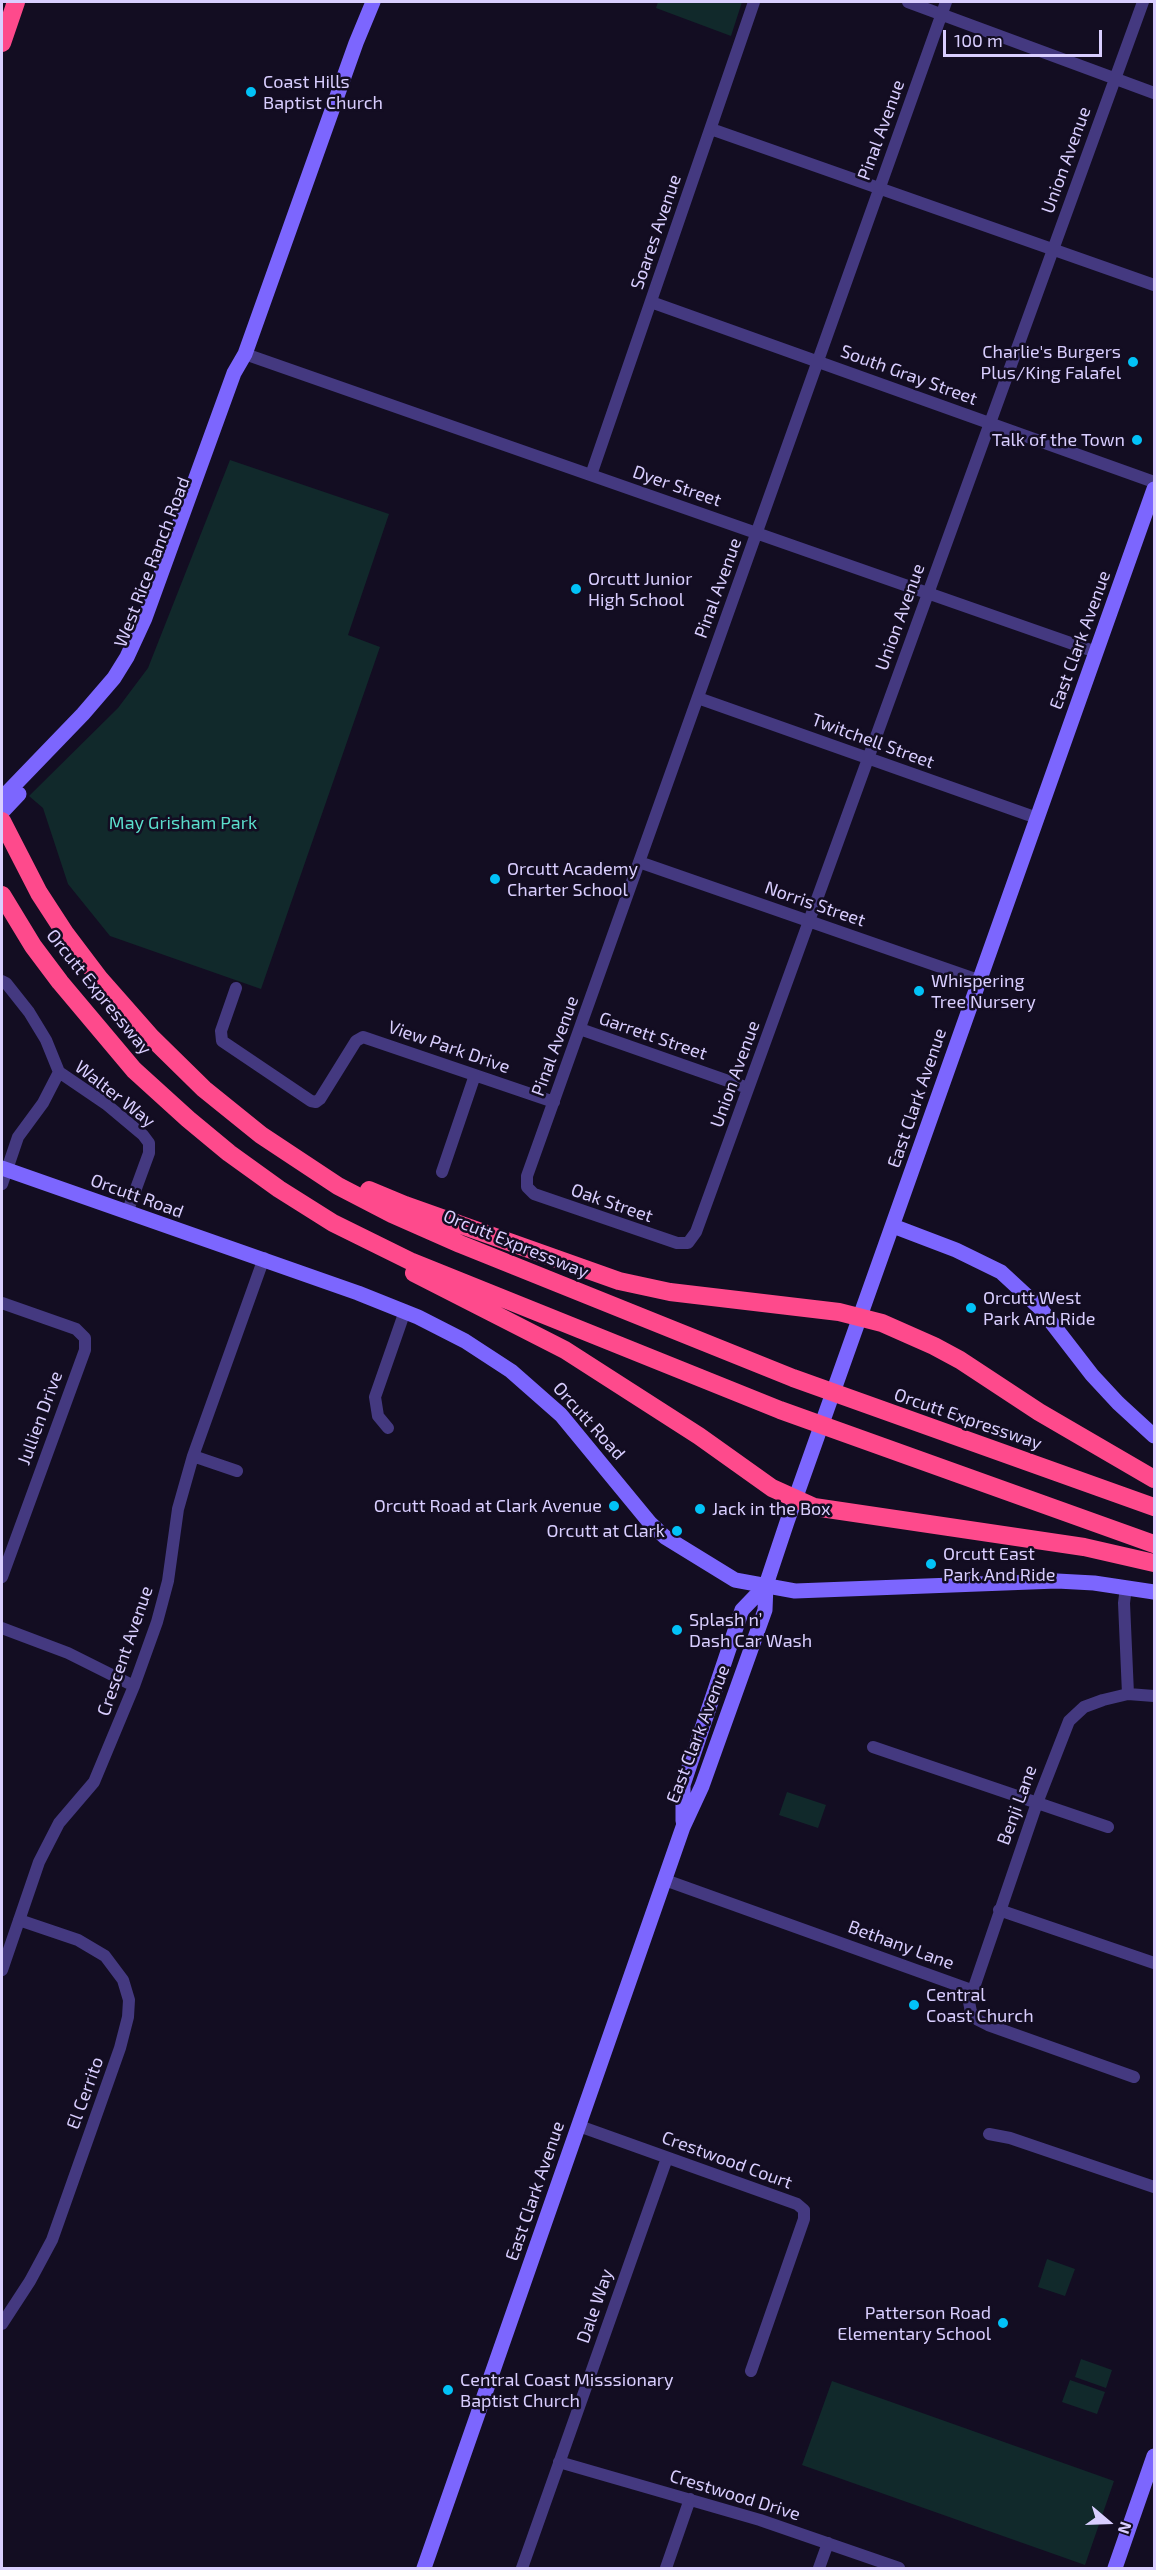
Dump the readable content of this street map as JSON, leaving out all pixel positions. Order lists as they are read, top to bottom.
{
  "streets": {
    "highway": ["Orcutt Expressway"],
    "main road": ["West Rice Ranch Road", "East Clark Avenue", "Orcutt Road"],
    "street": [
      "Pinal Avenue",
      "Union Avenue",
      "Soares Avenue",
      "South Gray Street",
      "Dyer Street",
      "Twitchell Street",
      "Norris Street",
      "Garrett Street",
      "View Park Drive",
      "Walter Way",
      "Oak Street",
      "Jullien Drive",
      "Crescent Avenue",
      "Benji Lane",
      "Bethany Lane",
      "El Cerrito",
      "Crestwood Court",
      "Dale Way",
      "Crestwood Drive"
    ]
  },
  "crossings": [
    ["Pinal Avenue", "South Gray Street"],
    ["Pinal Avenue", "Dyer Street"],
    ["Pinal Avenue", "Twitchell Street"],
    ["Pinal Avenue", "Norris Street"],
    ["Pinal Avenue", "Garrett Street"],
    ["Pinal Avenue", "View Park Drive"],
    ["Pinal Avenue", "Oak Street"],
    ["Union Avenue", "South Gray Street"],
    ["Union Avenue", "Dyer Street"],
    ["Union Avenue", "Twitchell Street"],
    ["Union Avenue", "Norris Street"],
    ["Union Avenue", "Garrett Street"],
    ["Union Avenue", "Oak Street"],
    ["Soares Avenue", "South Gray Street"],
    ["Soares Avenue", "Dyer Street"],
    ["Dyer Street", "West Rice Ranch Road"],
    ["Dyer Street", "East Clark Avenue"],
    ["East Clark Avenue", "Twitchell Street"],
    ["East Clark Avenue", "Norris Street"],
    ["East Clark Avenue", "Orcutt Road"],
    ["East Clark Avenue", "Bethany Lane"],
    ["East Clark Avenue", "Crestwood Court"],
    ["Walter Way", "Orcutt Road"],
    ["Orcutt Road", "Crescent Avenue"],
    ["Crescent Avenue", "El Cerrito"],
    ["Benji Lane", "Bethany Lane"],
    ["Crestwood Court", "Dale Way"],
    ["Dale Way", "Crestwood Drive"]
  ],
  "parks": ["May Grisham Park"],
  "places": [
    "Coast Hills Baptist Church",
    "Charlie's Burgers Plus/King Falafel",
    "Talk of the Town",
    "Orcutt Junior High School",
    "Orcutt Academy Charter School",
    "Whispering Tree Nursery",
    "Orcutt West Park And Ride",
    "Orcutt Road at Clark Avenue",
    "Jack in the Box",
    "Orcutt at Clark",
    "Orcutt East Park And Ride",
    "Splash n’ Dash Car Wash",
    "Central Coast Church",
    "Patterson Road Elementary School",
    "Central Coast Misssionary Baptist Church"
  ],
  "scale_bar": "100 m",
  "north": "right"
}
